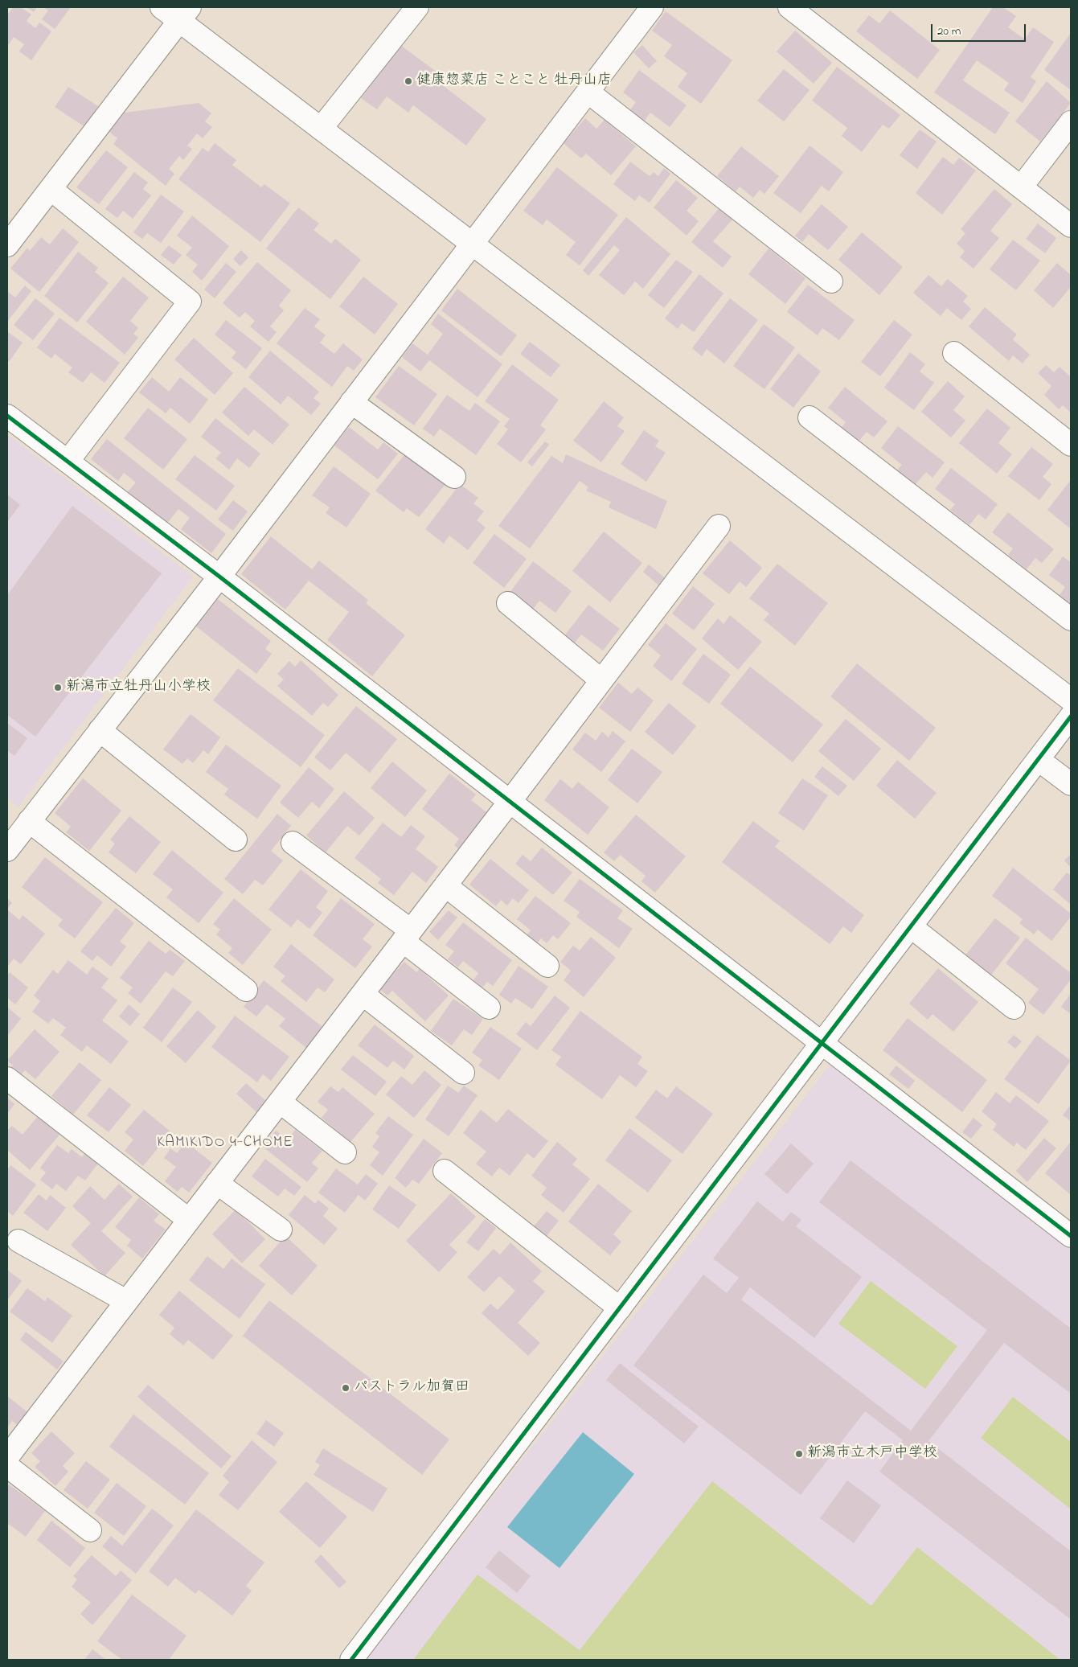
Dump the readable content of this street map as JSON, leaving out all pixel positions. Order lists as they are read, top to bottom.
{
  "districts": ["KAMIKIDO 4-CHOME"],
  "places": [
    "健康惣菜店 ことこと 牡丹山店",
    "新潟市立牡丹山小学校",
    "パストラル加賀田",
    "新潟市立木戸中学校"
  ],
  "scale_bar": "20 m"
}
